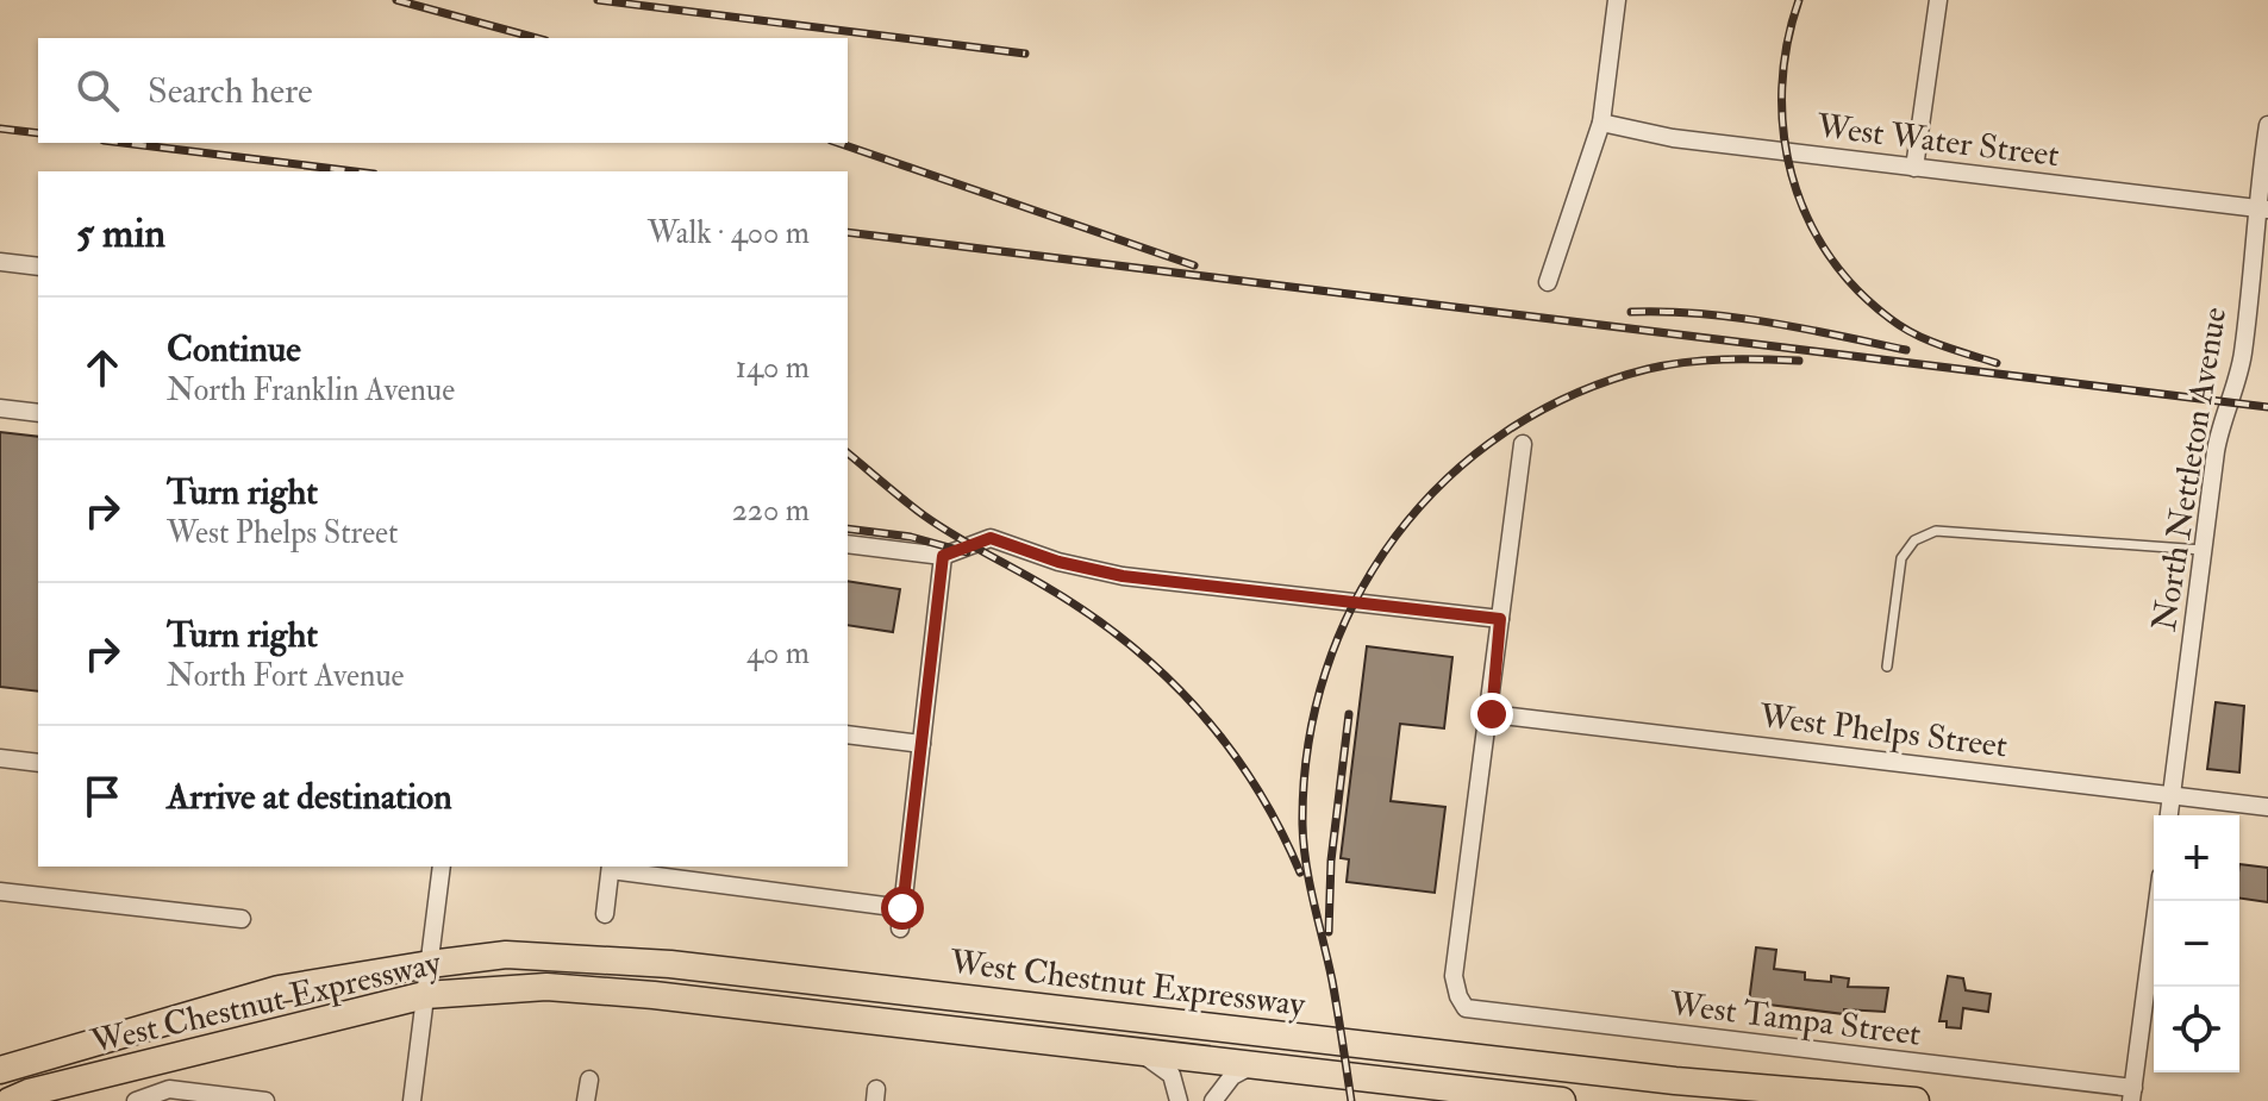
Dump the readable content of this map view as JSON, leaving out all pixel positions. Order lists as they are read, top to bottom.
{
  "streets": {
    "main road": ["West Chestnut Expressway"],
    "street": [
      "West Water Street",
      "North Nettleton Avenue",
      "West Phelps Street",
      "West Tampa Street"
    ]
  },
  "crossings": [
    ["West Water Street", "North Nettleton Avenue"],
    ["North Nettleton Avenue", "West Phelps Street"],
    ["West Phelps Street", "West Tampa Street"]
  ],
  "page": {
    "search": "Search here",
    "heading": ["5 min", "Walk · 400 m"],
    "list": [
      ["Continue", "North Franklin Avenue", "140 m"],
      ["Turn right", "West Phelps Street", "220 m"],
      ["Turn right", "North Fort Avenue", "40 m"],
      "Arrive at destination"
    ],
    "map_buttons": ["+", "−"]
  }
}
